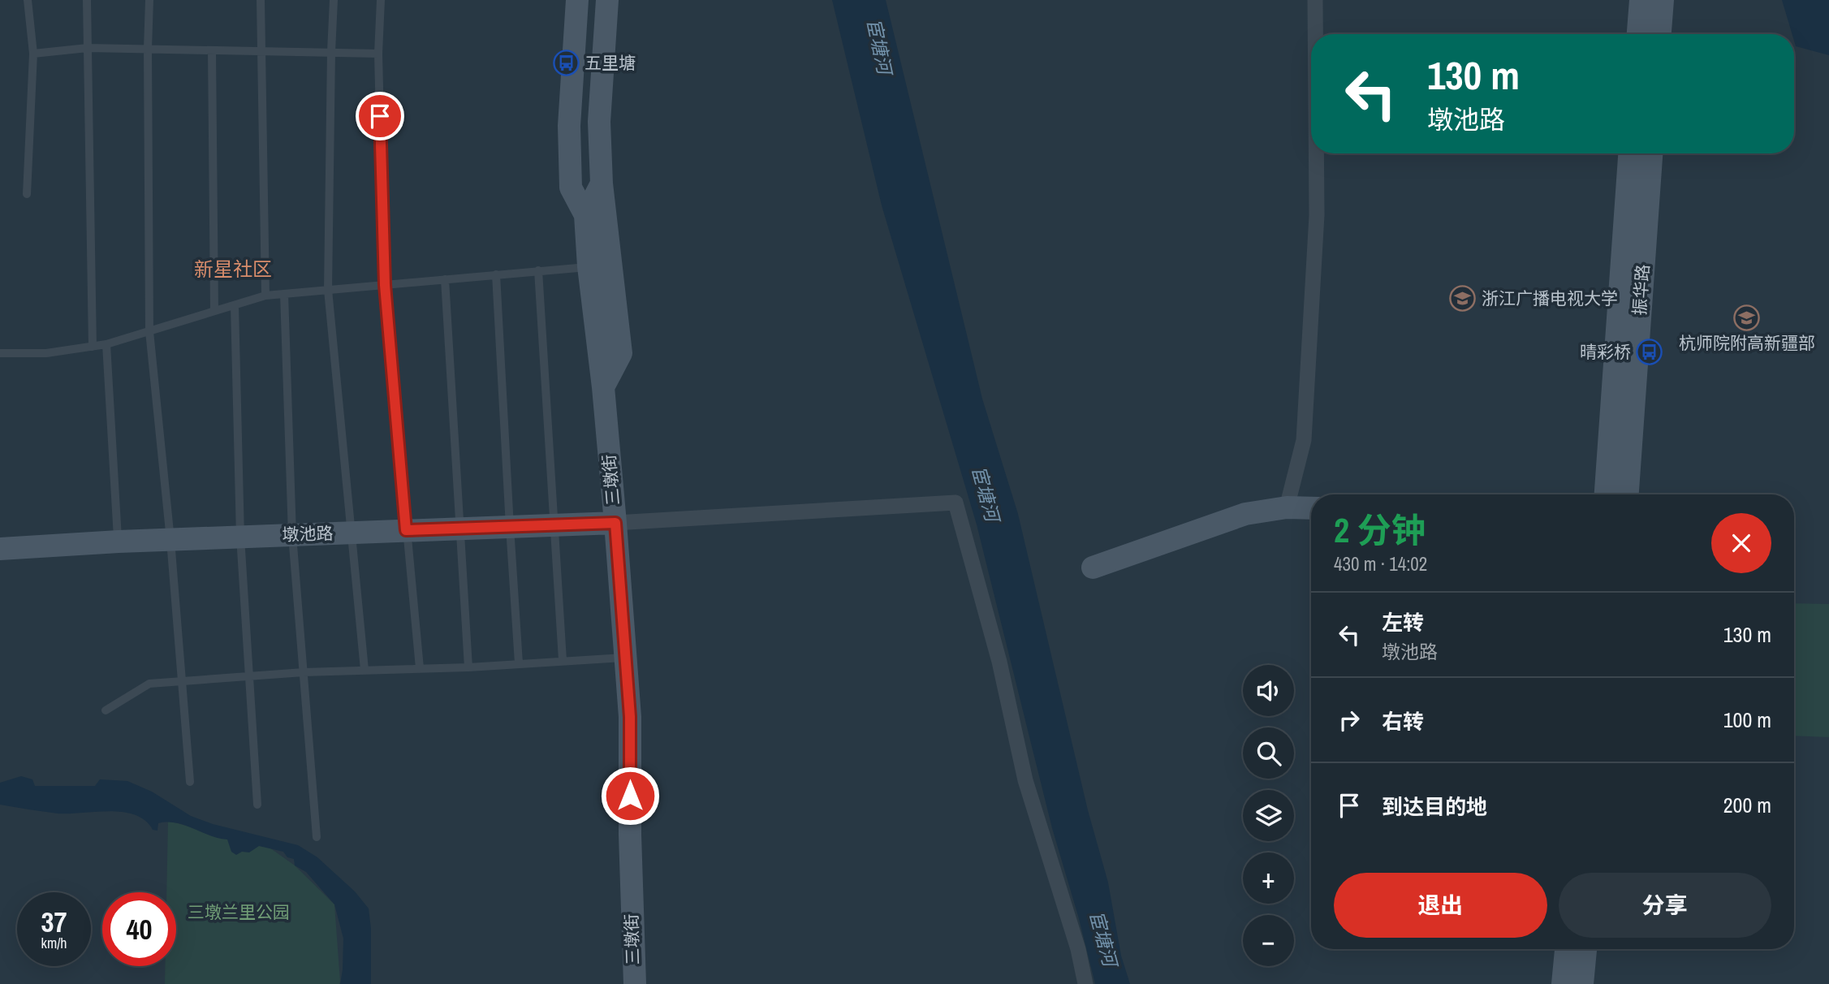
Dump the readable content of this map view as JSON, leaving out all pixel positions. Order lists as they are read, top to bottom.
{
  "streets": {
    "street": ["振华路", "三墩街", "墩池路"]
  },
  "crossings": [
    ["三墩街", "墩池路"]
  ],
  "districts": ["新星社区"],
  "water": ["宦塘河"],
  "parks": ["三墩兰里公园"],
  "places": {
    "bus stop": ["五里塘", "晴彩桥"],
    "school or university": ["浙江广播电视大学", "杭师院附高新疆部"]
  },
  "page": {
    "turn": ["130 m", "墩池路"],
    "heading": ["2 分钟", "430 m · 14:02"],
    "list": [
      {
        "name": "左转",
        "note": "墩池路",
        "value": "130 m"
      },
      {
        "name": "右转",
        "value": "100 m"
      },
      {
        "name": "到达目的地",
        "value": "200 m"
      }
    ],
    "map_buttons": ["+", "−"],
    "buttons": ["退出", "分享"],
    "speed": "37 km/h",
    "limit": "40"
  }
}
